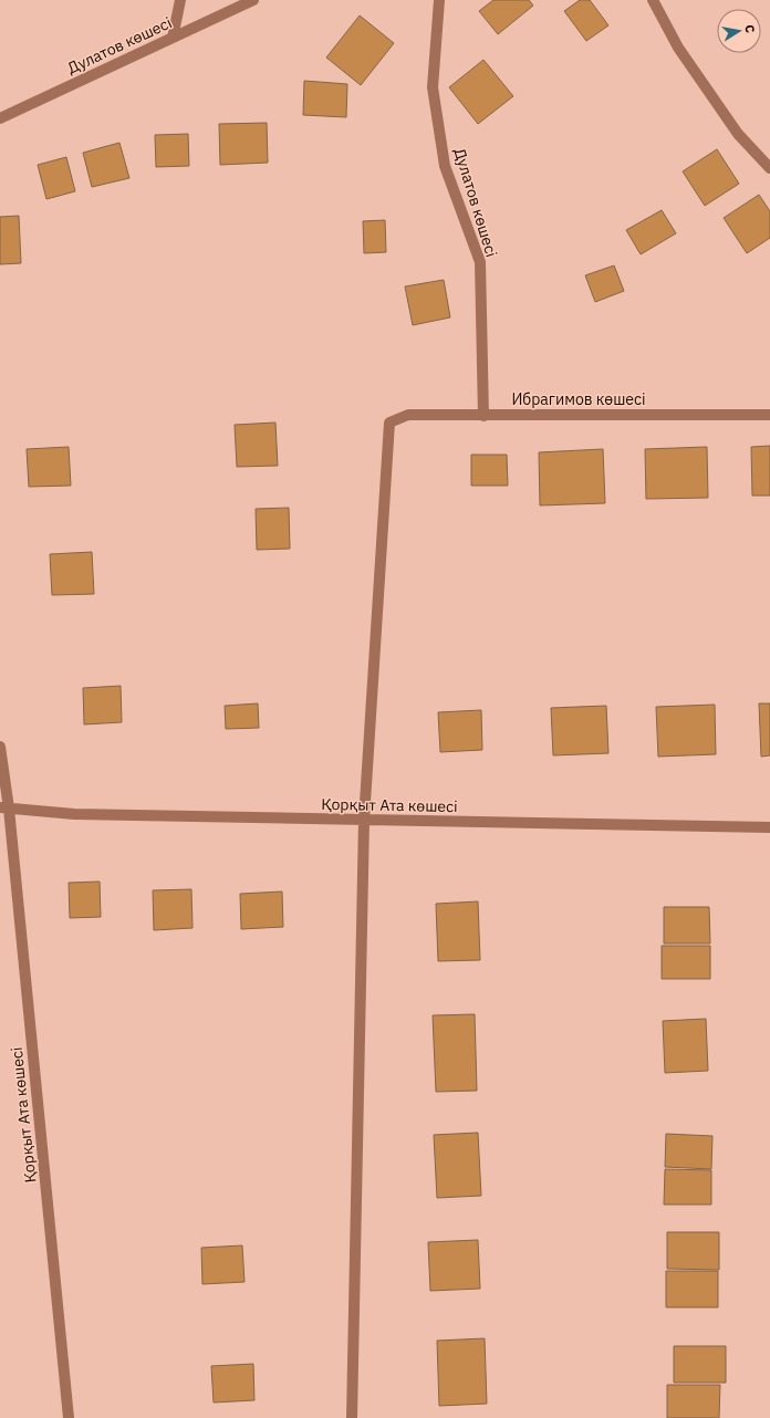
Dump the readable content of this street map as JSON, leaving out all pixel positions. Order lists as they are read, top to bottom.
{
  "streets": {
    "street": ["Дулатов көшесі", "Ибрагимов көшесі", "Қорқыт Ата көшесі"]
  },
  "crossings": [
    ["Дулатов көшесі", "Ибрагимов көшесі"],
    ["Ибрагимов көшесі", "Қорқыт Ата көшесі"]
  ],
  "north": "right"
}
